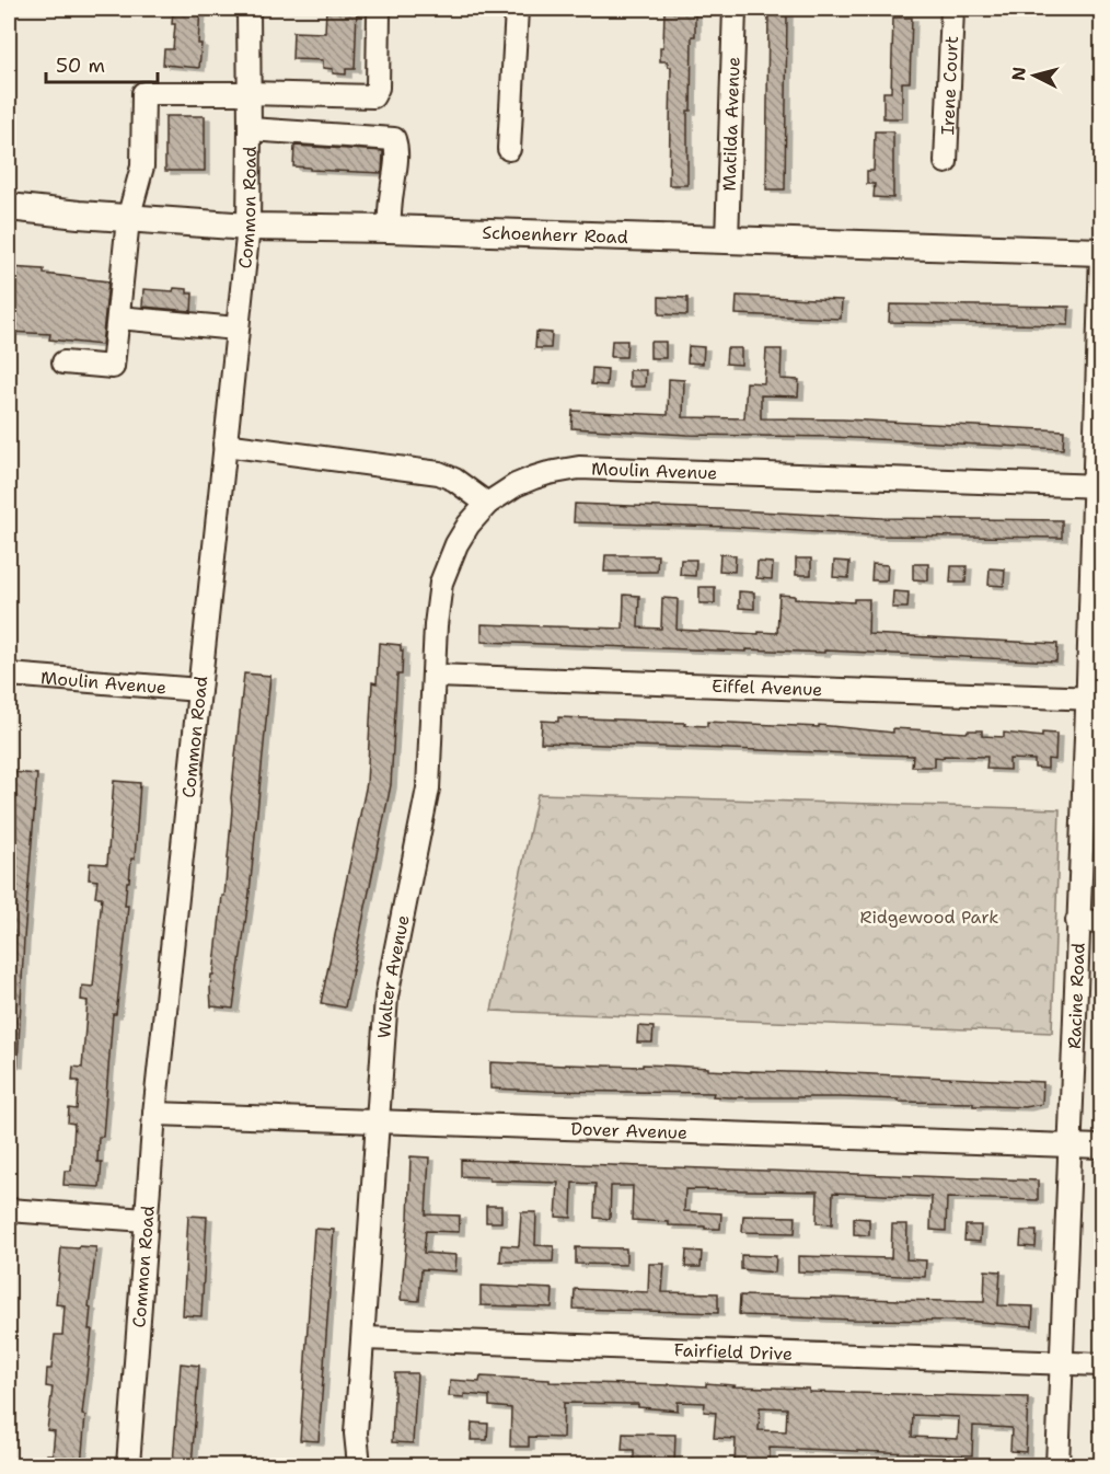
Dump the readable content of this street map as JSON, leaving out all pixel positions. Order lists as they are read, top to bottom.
{
  "streets": {
    "main road": ["Schoenherr Road"],
    "street": [
      "Irene Court",
      "Matilda Avenue",
      "Common Road",
      "Moulin Avenue",
      "Eiffel Avenue",
      "Walter Avenue",
      "Racine Road",
      "Dover Avenue",
      "Fairfield Drive"
    ]
  },
  "crossings": [
    ["Matilda Avenue", "Schoenherr Road"],
    ["Common Road", "Schoenherr Road"],
    ["Common Road", "Moulin Avenue"],
    ["Common Road", "Dover Avenue"],
    ["Schoenherr Road", "Racine Road"],
    ["Moulin Avenue", "Walter Avenue"],
    ["Moulin Avenue", "Racine Road"],
    ["Eiffel Avenue", "Walter Avenue"],
    ["Eiffel Avenue", "Racine Road"],
    ["Walter Avenue", "Dover Avenue"],
    ["Walter Avenue", "Fairfield Drive"],
    ["Racine Road", "Dover Avenue"],
    ["Racine Road", "Fairfield Drive"]
  ],
  "parks": ["Ridgewood Park"],
  "scale_bar": "50 m",
  "north": "left"
}
